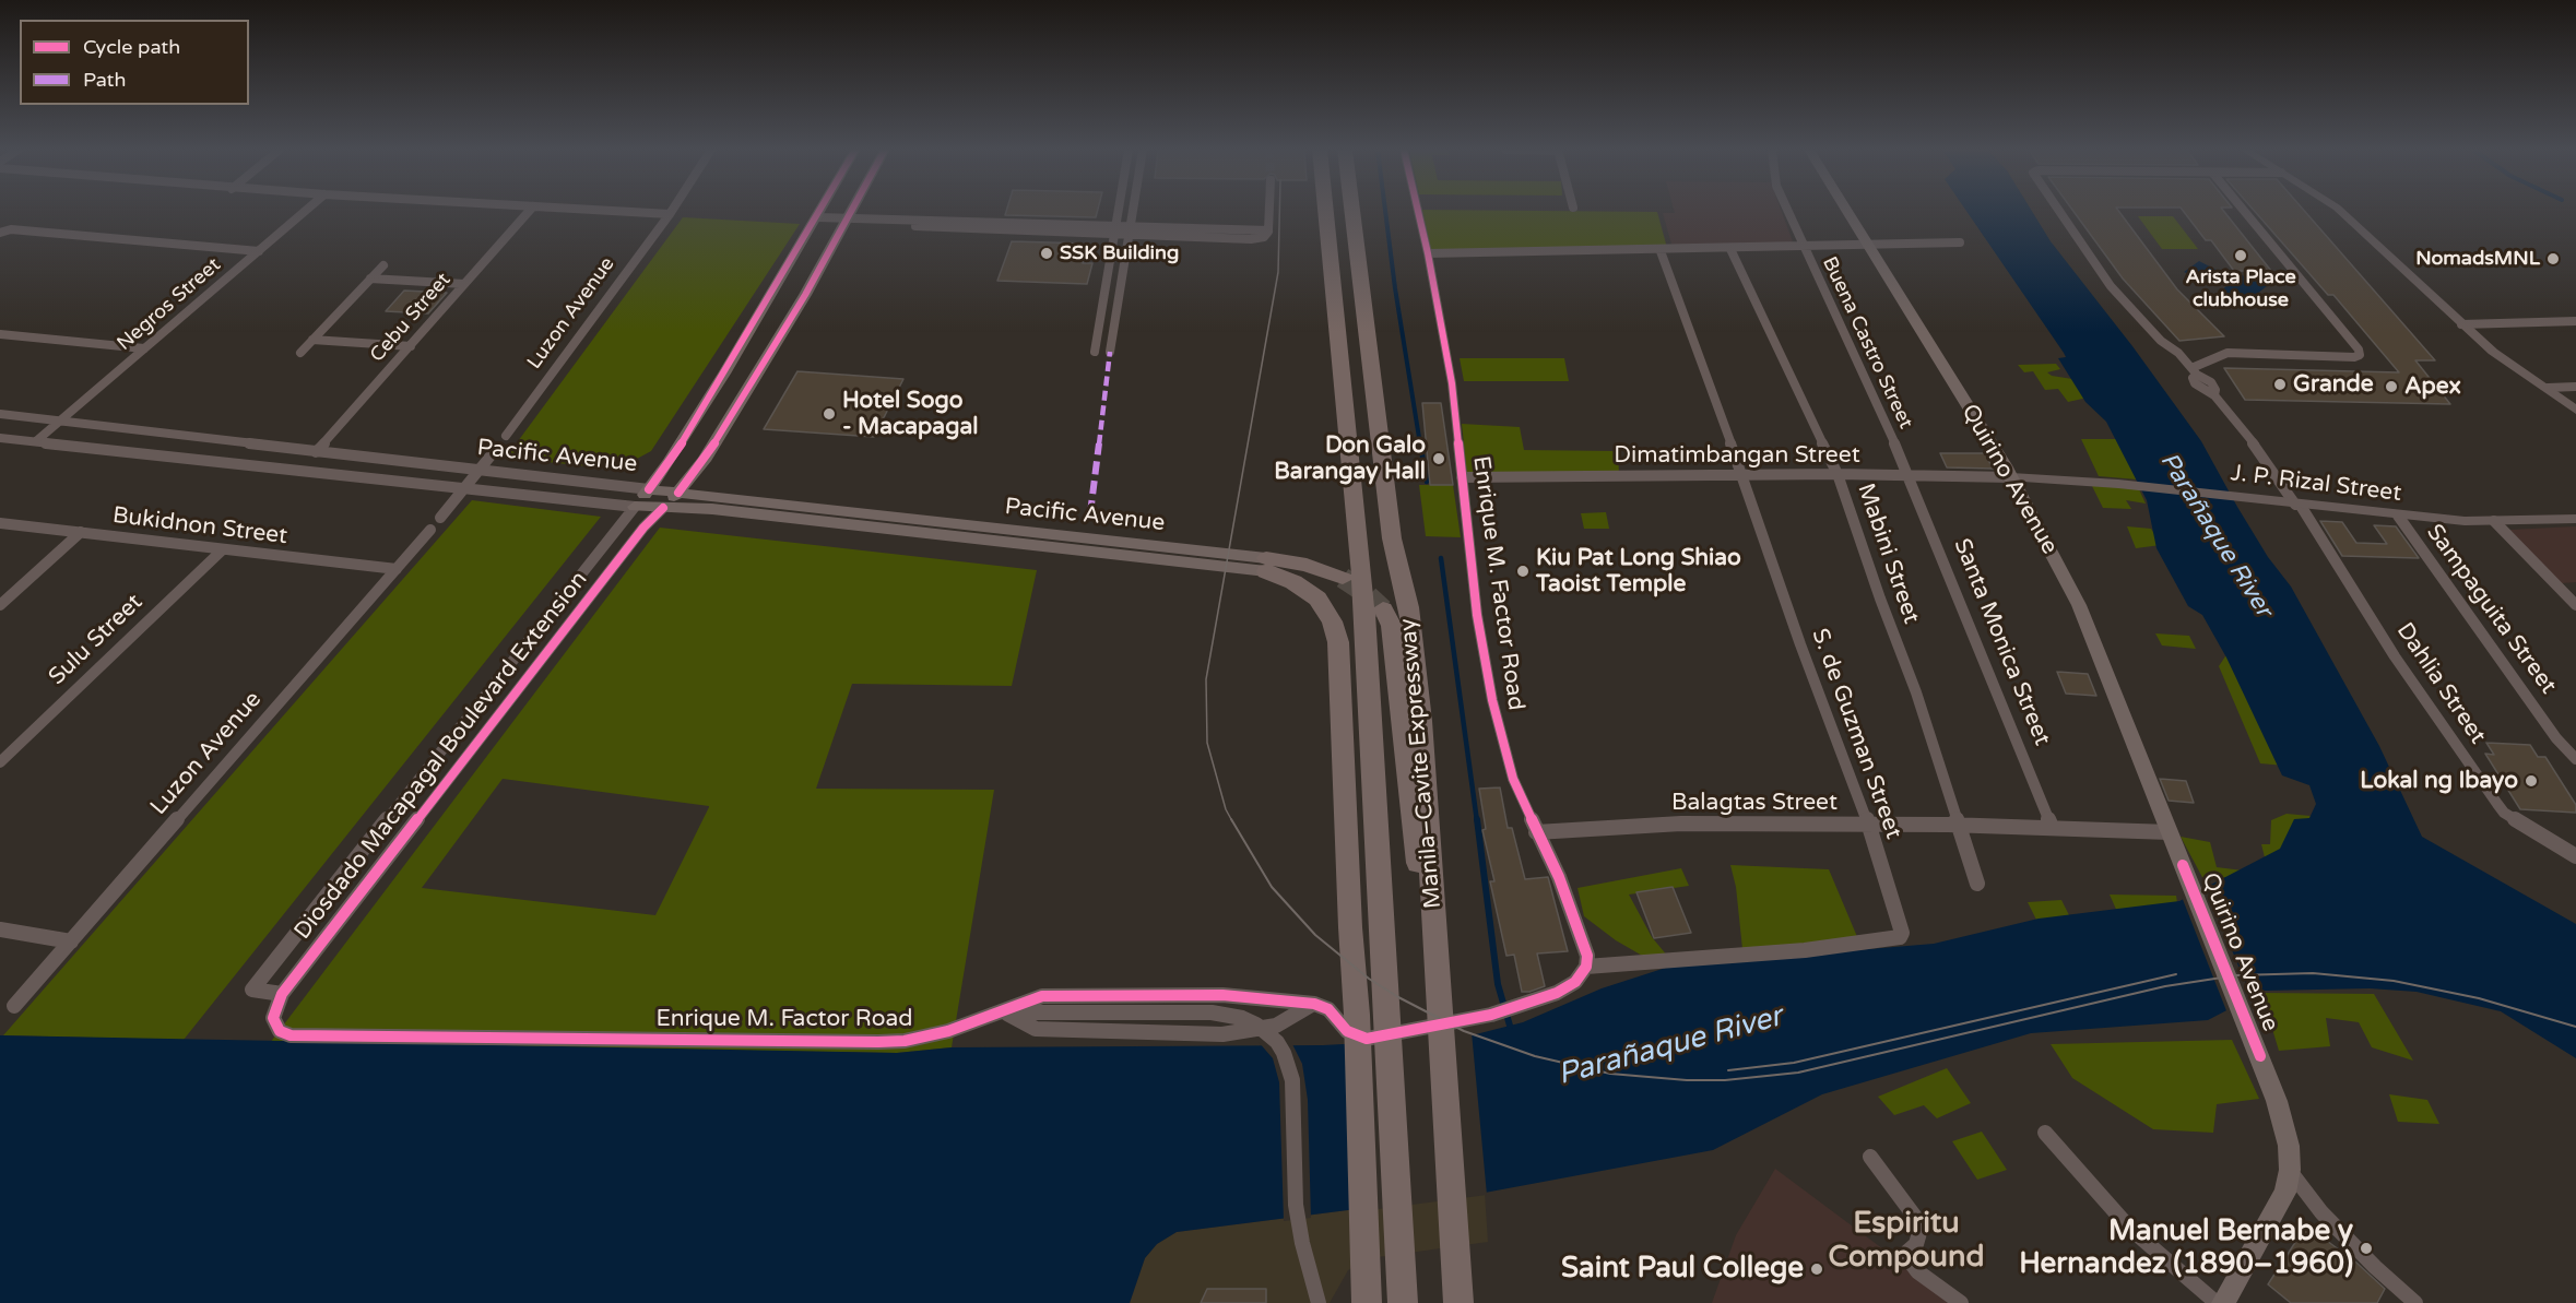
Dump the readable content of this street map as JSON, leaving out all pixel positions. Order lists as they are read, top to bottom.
{
  "streets": {
    "highway": ["Manila–Cavite Expressway"],
    "main road": ["Pacific Avenue", "Quirino Avenue"],
    "street": [
      "Negros Street",
      "Luzon Avenue",
      "Cebu Street",
      "Buena Castro Street",
      "Dimatimbangan Street",
      "J. P. Rizal Street",
      "Bukidnon Street",
      "Mabini Street",
      "Enrique M. Factor Road",
      "Sampaguita Street",
      "Sulu Street",
      "Santa Monica Street",
      "Dahlia Street",
      "S. de Guzman Street",
      "Diosdado Macapagal Boulevard Extension",
      "Balagtas Street"
    ]
  },
  "crossings": [
    ["Negros Street", "Pacific Avenue"],
    ["Luzon Avenue", "Bukidnon Street"],
    ["Cebu Street", "Pacific Avenue"],
    ["Buena Castro Street", "Dimatimbangan Street"],
    ["Buena Castro Street", "Santa Monica Street"],
    ["Dimatimbangan Street", "Quirino Avenue"],
    ["Dimatimbangan Street", "J. P. Rizal Street"],
    ["Dimatimbangan Street", "Mabini Street"],
    ["Dimatimbangan Street", "Enrique M. Factor Road"],
    ["Dimatimbangan Street", "Santa Monica Street"],
    ["Dimatimbangan Street", "S. de Guzman Street"],
    ["Pacific Avenue", "Diosdado Macapagal Boulevard Extension"],
    ["Quirino Avenue", "J. P. Rizal Street"],
    ["Quirino Avenue", "Balagtas Street"],
    ["J. P. Rizal Street", "Sampaguita Street"],
    ["J. P. Rizal Street", "Dahlia Street"],
    ["Bukidnon Street", "Sulu Street"],
    ["Mabini Street", "Balagtas Street"],
    ["Enrique M. Factor Road", "S. de Guzman Street"],
    ["Enrique M. Factor Road", "Diosdado Macapagal Boulevard Extension"],
    ["Enrique M. Factor Road", "Balagtas Street"],
    ["Santa Monica Street", "Balagtas Street"],
    ["S. de Guzman Street", "Balagtas Street"]
  ],
  "districts": ["Espiritu Compound"],
  "water": ["Parañaque River"],
  "places": [
    "SSK Building",
    "Arista Place clubhouse",
    "NomadsMNL",
    "Grande",
    "Apex",
    "Hotel Sogo - Macapagal",
    "Don Galo Barangay Hall",
    "Kiu Pat Long Shiao Taoist Temple",
    "Lokal ng Ibayo",
    "Manuel Bernabe y Hernandez (1890–1960)",
    "Saint Paul College"
  ],
  "legend": ["Cycle path", "Path"]
}
